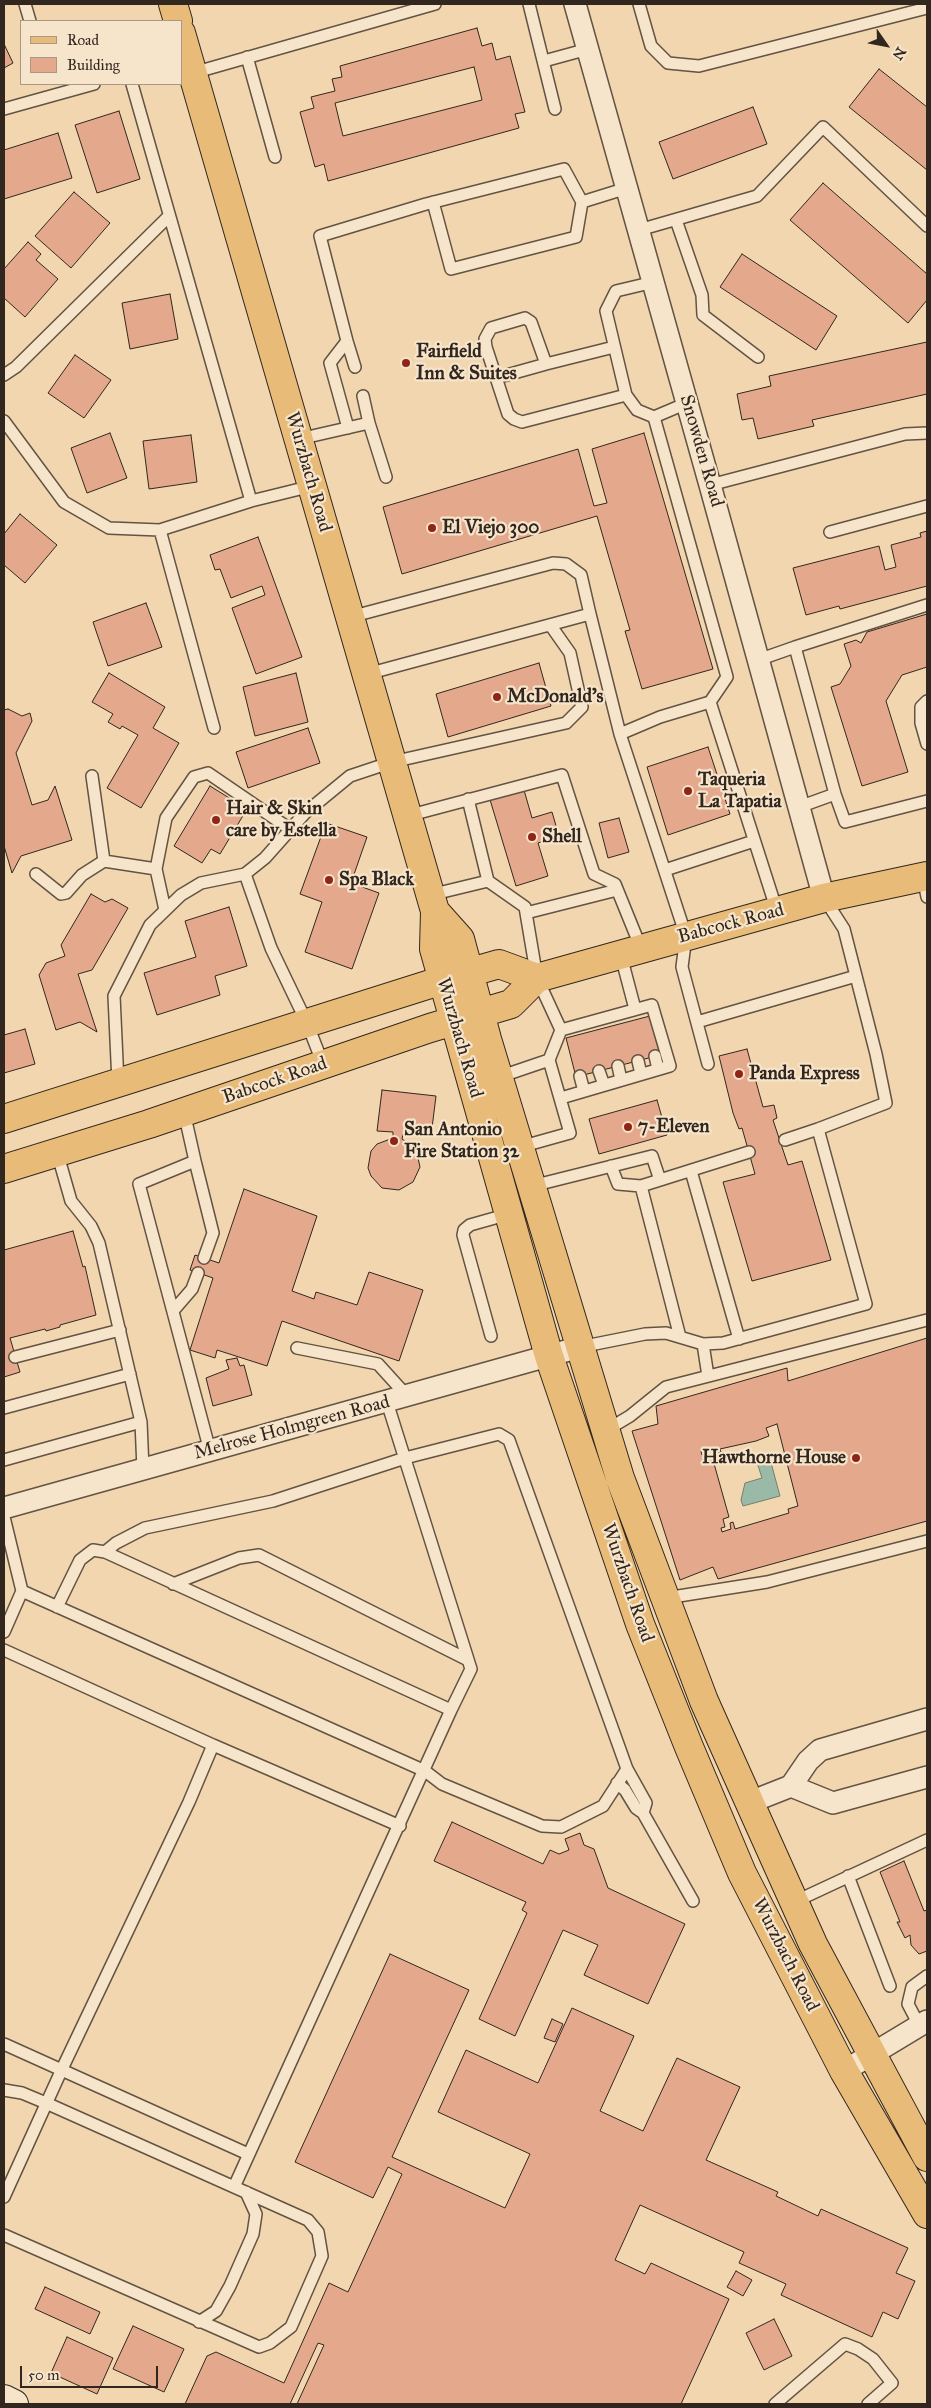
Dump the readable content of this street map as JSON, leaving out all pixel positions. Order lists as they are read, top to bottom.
{
  "streets": {
    "main road": ["Wurzbach Road", "Babcock Road"],
    "street": ["Snowden Road", "Melrose Holmgreen Road"]
  },
  "crossings": [
    ["Snowden Road", "Babcock Road"],
    ["Wurzbach Road", "Babcock Road"],
    ["Wurzbach Road", "Melrose Holmgreen Road"]
  ],
  "places": [
    "Fairfield Inn & Suites",
    "El Viejo 300",
    "McDonald's",
    "Taqueria La Tapatia",
    "Hair & Skin care by Estella",
    "Shell",
    "Spa Black",
    "Panda Express",
    "7-Eleven",
    "San Antonio Fire Station 32",
    "Hawthorne House"
  ],
  "legend": ["Road", "Building"],
  "scale_bar": "50 m",
  "north": "bottom right"
}
